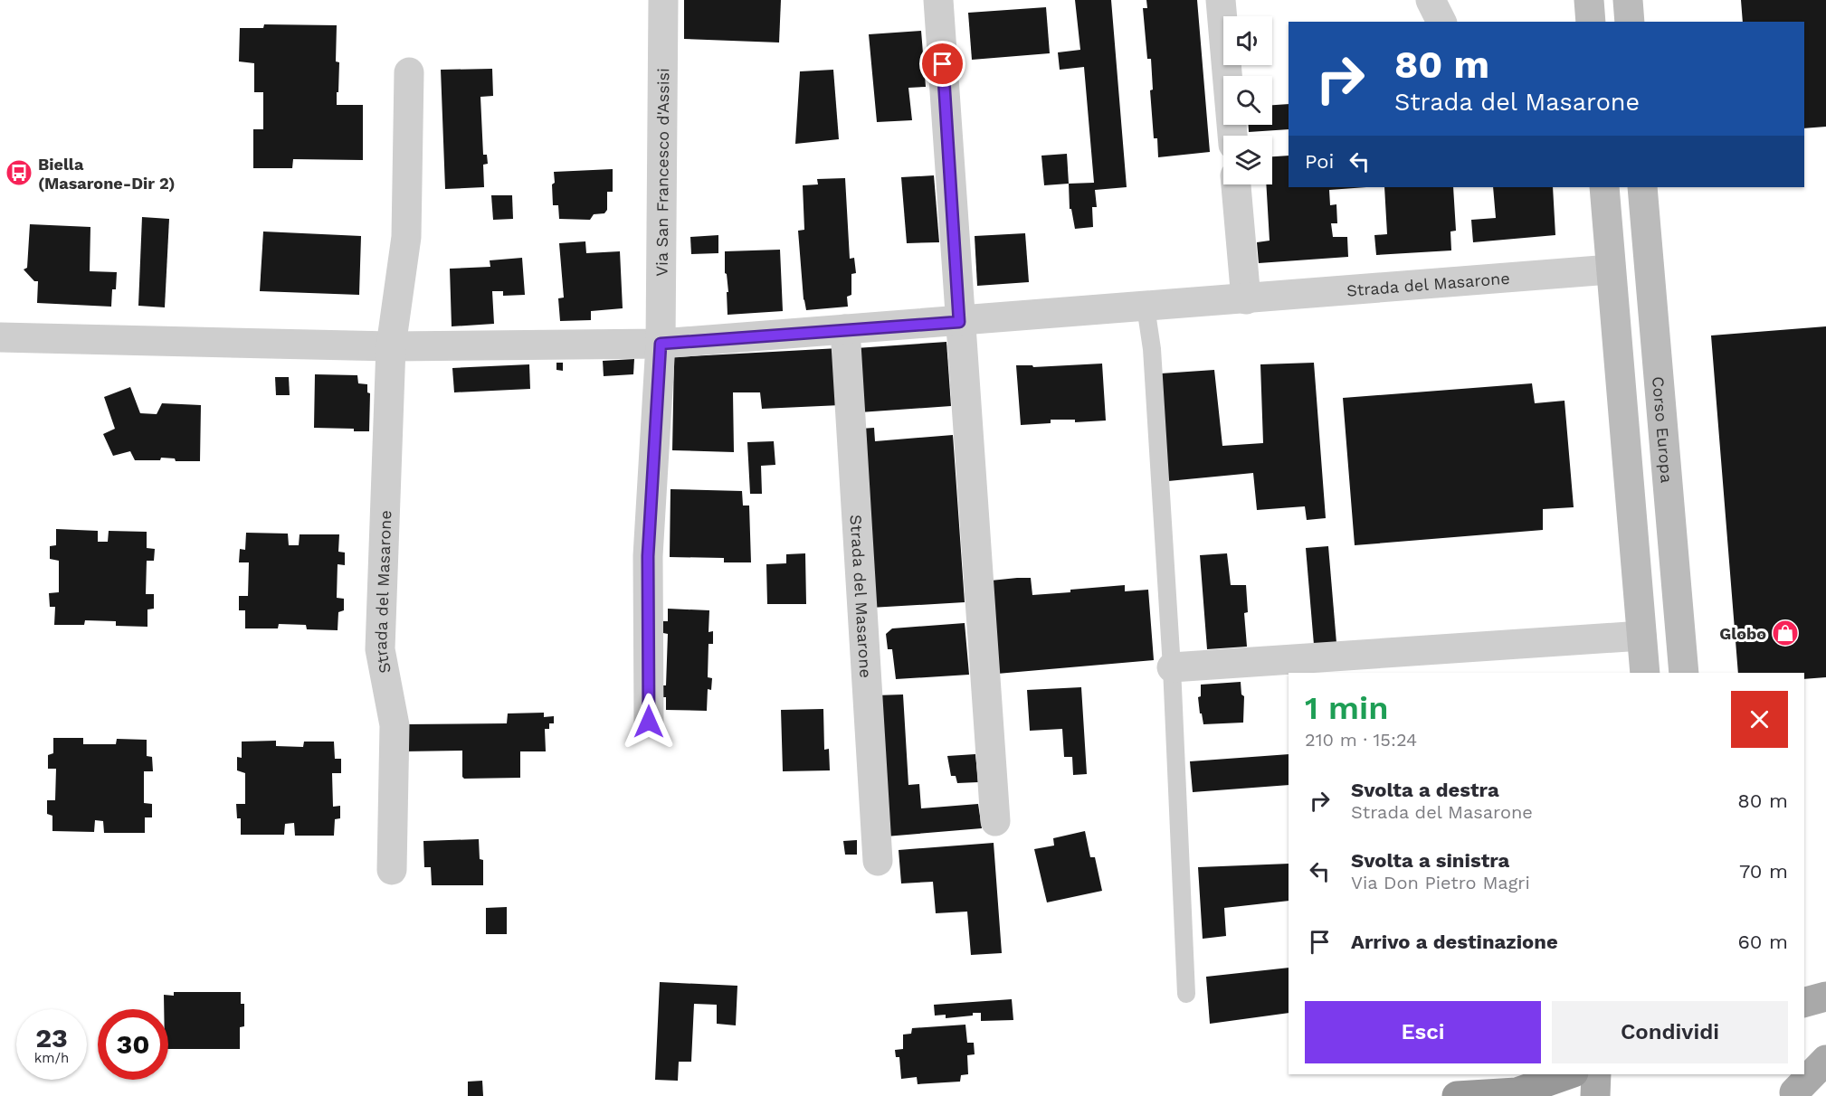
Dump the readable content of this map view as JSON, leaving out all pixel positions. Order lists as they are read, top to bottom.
{
  "streets": {
    "main road": ["Corso Europa"],
    "street": ["Via San Francesco d'Assisi", "Strada del Masarone"]
  },
  "crossings": [
    ["Via San Francesco d'Assisi", "Strada del Masarone"]
  ],
  "places": {
    "bus stop": ["Biella (Masarone-Dir 2)"],
    "shop": ["Globo"]
  },
  "page": {
    "turn": ["80 m", "Strada del Masarone"],
    "then": "Poi",
    "heading": ["1 min", "210 m · 15:24"],
    "list": [
      {
        "name": "Svolta a destra",
        "note": "Strada del Masarone",
        "value": "80 m"
      },
      {
        "name": "Svolta a sinistra",
        "note": "Via Don Pietro Magri",
        "value": "70 m"
      },
      {
        "name": "Arrivo a destinazione",
        "value": "60 m"
      }
    ],
    "buttons": ["Esci", "Condividi"],
    "speed": "23 km/h",
    "limit": "30"
  }
}
